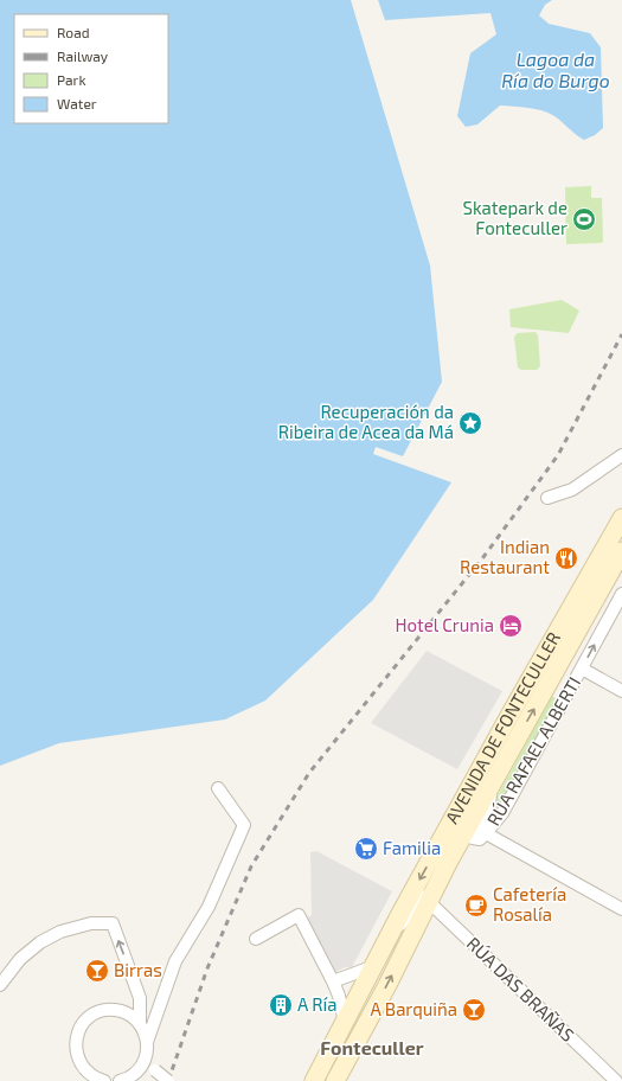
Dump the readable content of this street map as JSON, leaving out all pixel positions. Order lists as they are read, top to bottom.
{
  "streets": {
    "main road": ["AVENIDA DE FONTECULLER"],
    "street": ["RÚA RAFAEL ALBERTI", "RÚA DAS BRAÑAS"]
  },
  "crossings": [
    ["AVENIDA DE FONTECULLER", "RÚA DAS BRAÑAS"]
  ],
  "districts": ["Fonteculler"],
  "water": ["Lagoa da Ría do Burgo"],
  "places": {
    "sports": ["Skatepark de Fonteculler"],
    "place": ["Recuperación da Ribeira de Acea da Má"],
    "restaurant": ["Indian Restaurant"],
    "hotel": ["Hotel Crunia"],
    "supermarket": ["Familia"],
    "cafe": ["Cafetería Rosalía"],
    "bar": ["Birras", "A Barquiña"],
    "building": ["A Ría"]
  },
  "legend": [
    "Road",
    "Railway",
    "Park",
    "Water"
  ]
}
